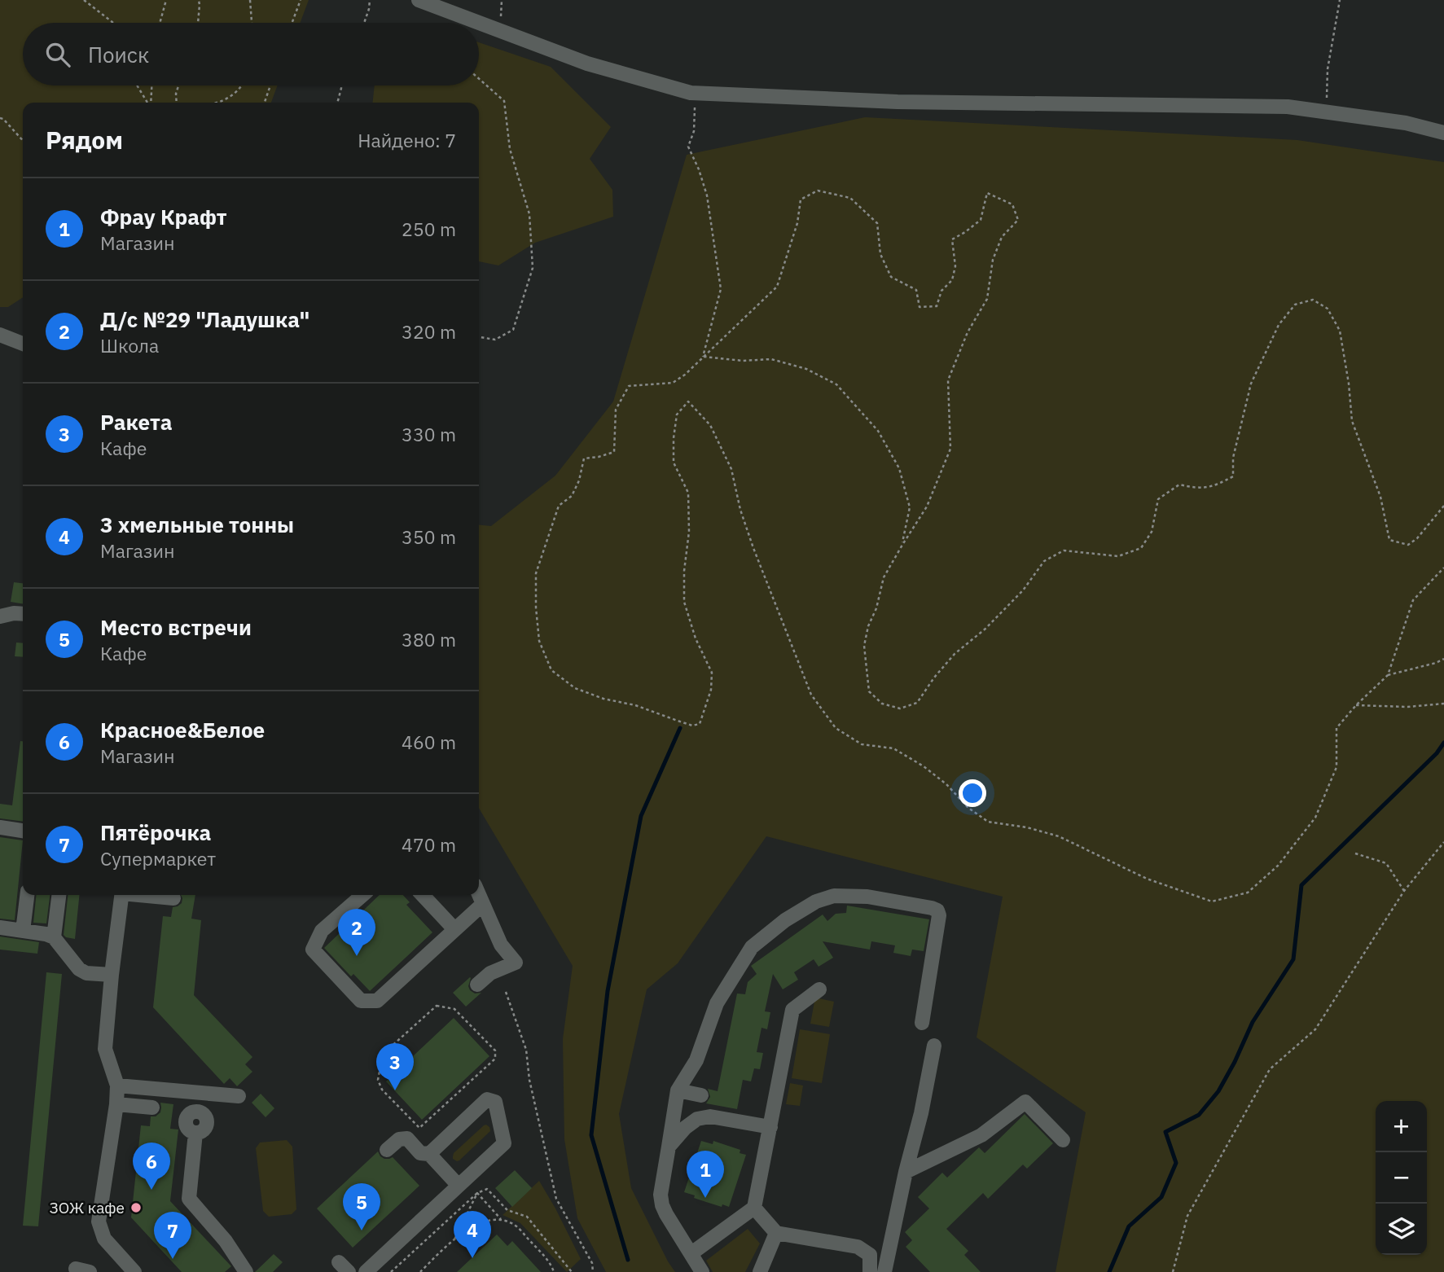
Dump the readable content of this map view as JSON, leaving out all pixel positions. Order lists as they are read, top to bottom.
{
  "places": ["ЗОЖ кафе"],
  "page": {
    "search": "Поиск",
    "heading": ["Рядом", "Найдено: 7"],
    "list": [
      {
        "mark": "1",
        "name": "Фрау Крафт",
        "note": "Магазин",
        "value": "250 m"
      },
      {
        "mark": "2",
        "name": "Д/с №29 \"Ладушка\"",
        "note": "Школа",
        "value": "320 m"
      },
      {
        "mark": "3",
        "name": "Ракета",
        "note": "Кафе",
        "value": "330 m"
      },
      {
        "mark": "4",
        "name": "3 хмельные тонны",
        "note": "Магазин",
        "value": "350 m"
      },
      {
        "mark": "5",
        "name": "Место встречи",
        "note": "Кафе",
        "value": "380 m"
      },
      {
        "mark": "6",
        "name": "Красное&Белое",
        "note": "Магазин",
        "value": "460 m"
      },
      {
        "mark": "7",
        "name": "Пятёрочка",
        "note": "Супермаркет",
        "value": "470 m"
      }
    ],
    "pins": [
      "2",
      "3",
      "6",
      "1",
      "5",
      "4",
      "7"
    ],
    "map_buttons": ["+", "−"]
  }
}
